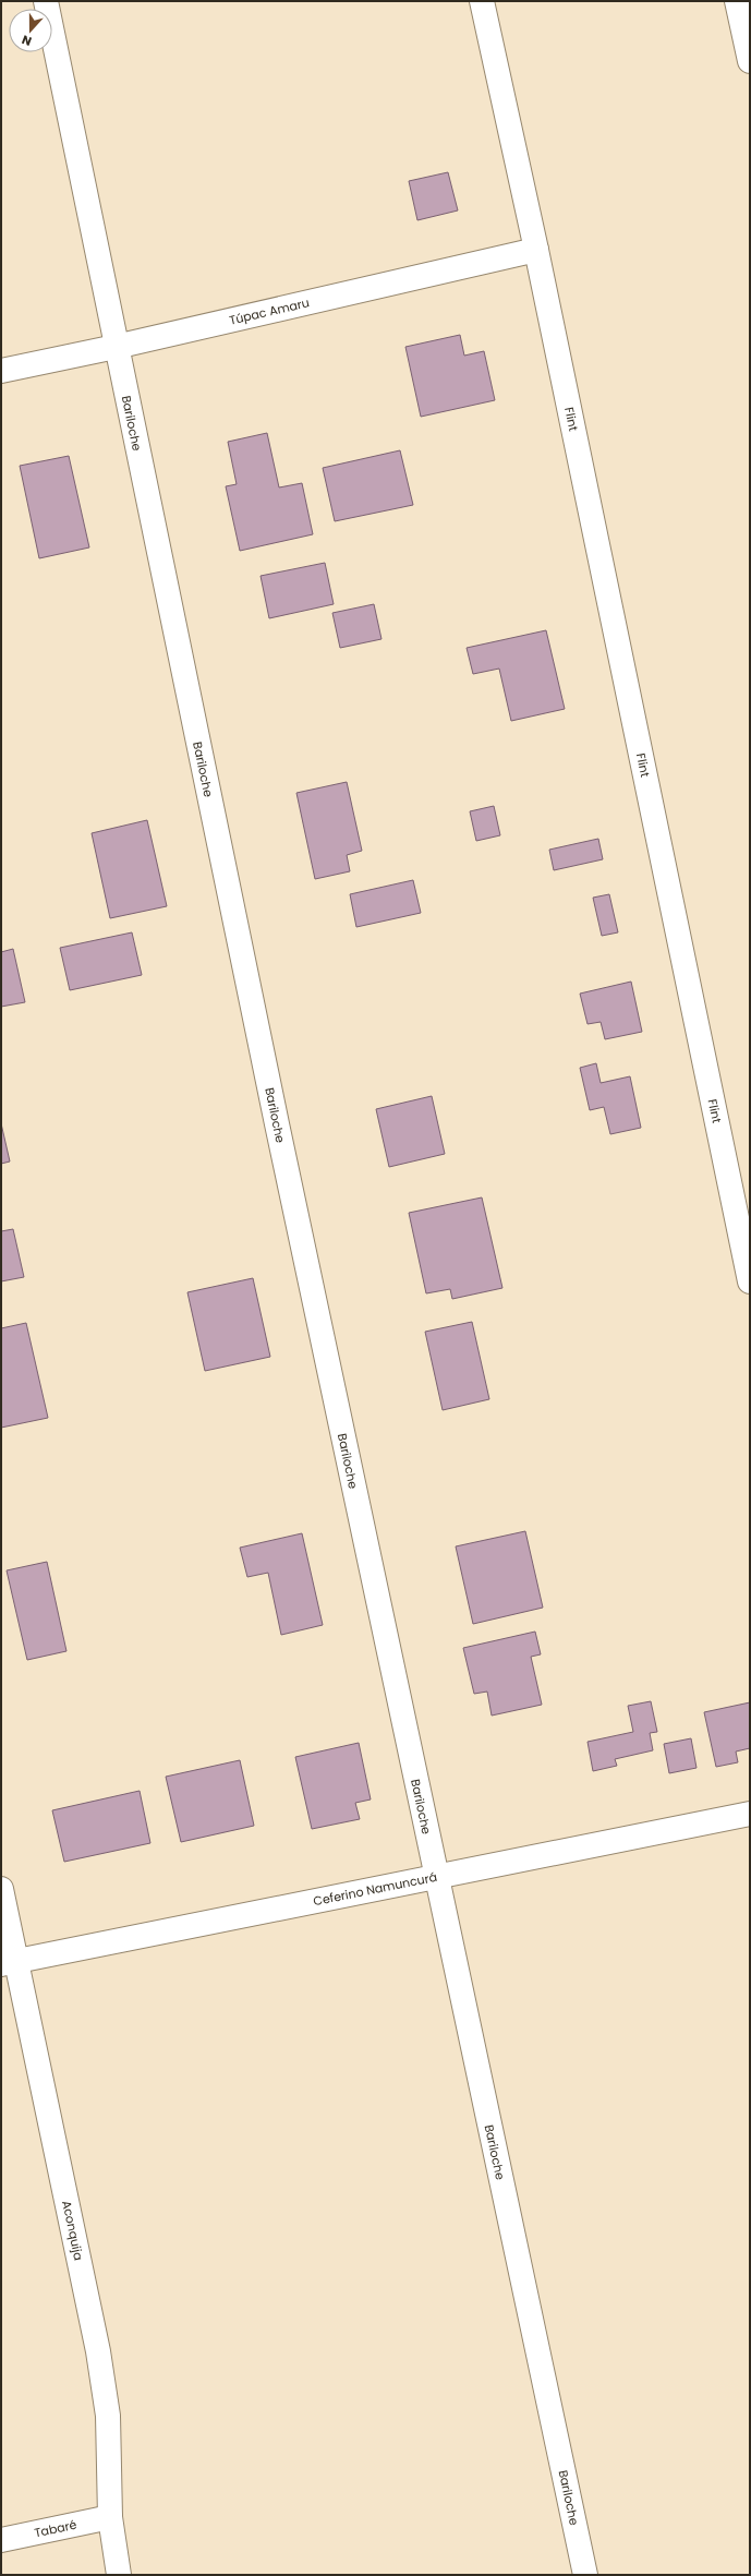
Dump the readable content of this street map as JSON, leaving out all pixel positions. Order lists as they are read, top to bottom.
{
  "streets": {
    "street": [
      "Túpac Amaru",
      "Flint",
      "Bariloche",
      "Ceferino Namuncurá",
      "Aconquija",
      "Tabaré"
    ]
  },
  "crossings": [
    ["Túpac Amaru", "Flint"],
    ["Túpac Amaru", "Bariloche"],
    ["Bariloche", "Ceferino Namuncurá"],
    ["Ceferino Namuncurá", "Aconquija"],
    ["Aconquija", "Tabaré"]
  ],
  "north": "bottom"
}
